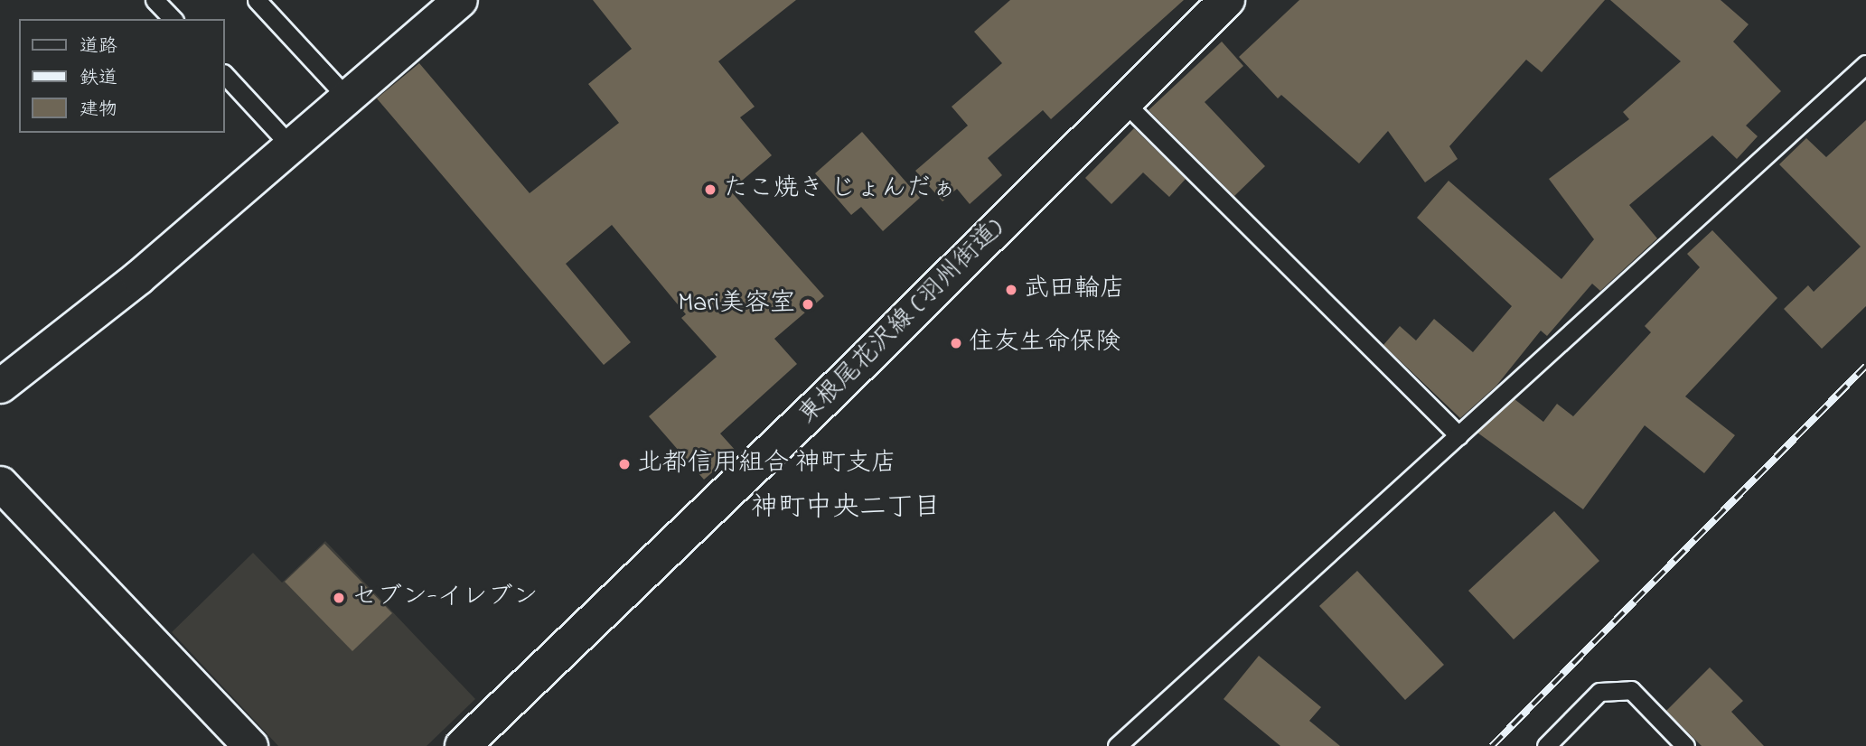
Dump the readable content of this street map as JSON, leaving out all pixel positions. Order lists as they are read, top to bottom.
{
  "streets": {
    "main road": ["東根尾花沢線 (羽州街道)"]
  },
  "districts": ["神町中央二丁目"],
  "places": [
    "たこ焼き じょんだぁ",
    "武田輪店",
    "Mari美容室",
    "住友生命保険",
    "北都信用組合 神町支店",
    "セブン-イレブン"
  ],
  "legend": ["道路", "鉄道", "建物"]
}
